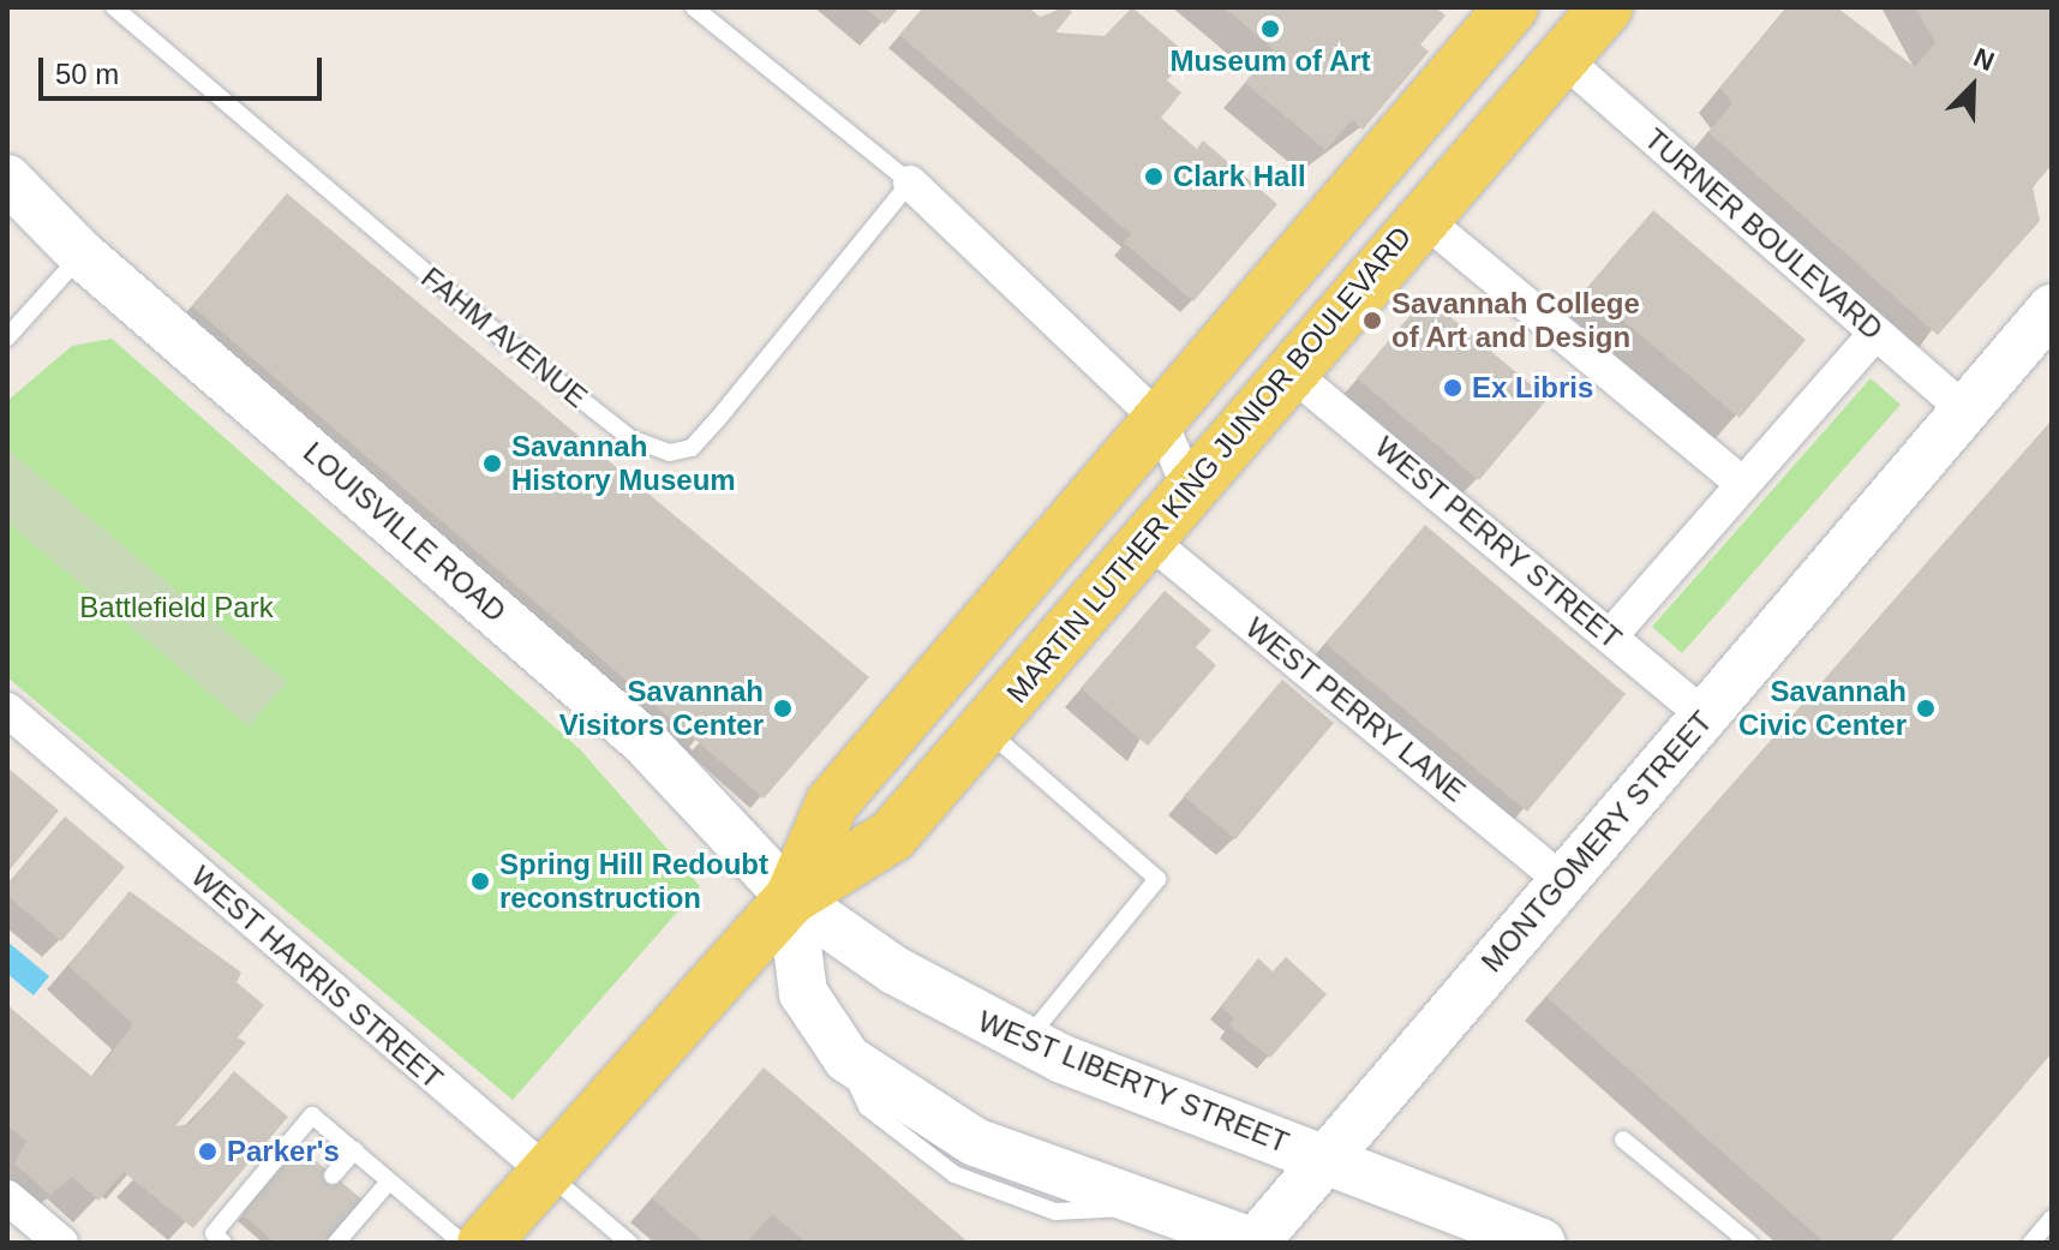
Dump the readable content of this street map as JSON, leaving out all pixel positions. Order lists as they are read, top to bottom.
{
  "streets": {
    "main road": [
      "MARTIN LUTHER KING JUNIOR BOULEVARD",
      "LOUISVILLE ROAD",
      "MONTGOMERY STREET",
      "WEST LIBERTY STREET"
    ],
    "street": [
      "TURNER BOULEVARD",
      "WEST PERRY STREET",
      "WEST PERRY LANE",
      "WEST HARRIS STREET"
    ],
    "lane": ["FAHM AVENUE"]
  },
  "crossings": [
    ["TURNER BOULEVARD", "MARTIN LUTHER KING JUNIOR BOULEVARD"],
    ["TURNER BOULEVARD", "MONTGOMERY STREET"],
    ["MARTIN LUTHER KING JUNIOR BOULEVARD", "LOUISVILLE ROAD"],
    ["MARTIN LUTHER KING JUNIOR BOULEVARD", "WEST PERRY STREET"],
    ["MARTIN LUTHER KING JUNIOR BOULEVARD", "WEST PERRY LANE"],
    ["MARTIN LUTHER KING JUNIOR BOULEVARD", "WEST HARRIS STREET"],
    ["MARTIN LUTHER KING JUNIOR BOULEVARD", "WEST LIBERTY STREET"],
    ["LOUISVILLE ROAD", "WEST LIBERTY STREET"],
    ["WEST PERRY STREET", "MONTGOMERY STREET"],
    ["WEST PERRY LANE", "MONTGOMERY STREET"],
    ["MONTGOMERY STREET", "WEST LIBERTY STREET"]
  ],
  "parks": ["Battlefield Park"],
  "places": [
    "Museum of Art",
    "Clark Hall",
    "Savannah College of Art and Design",
    "Ex Libris",
    "Savannah History Museum",
    "Savannah Visitors Center",
    "Savannah Civic Center",
    "Spring Hill Redoubt reconstruction",
    "Parker's"
  ],
  "scale_bar": "50 m",
  "north": "top right"
}
